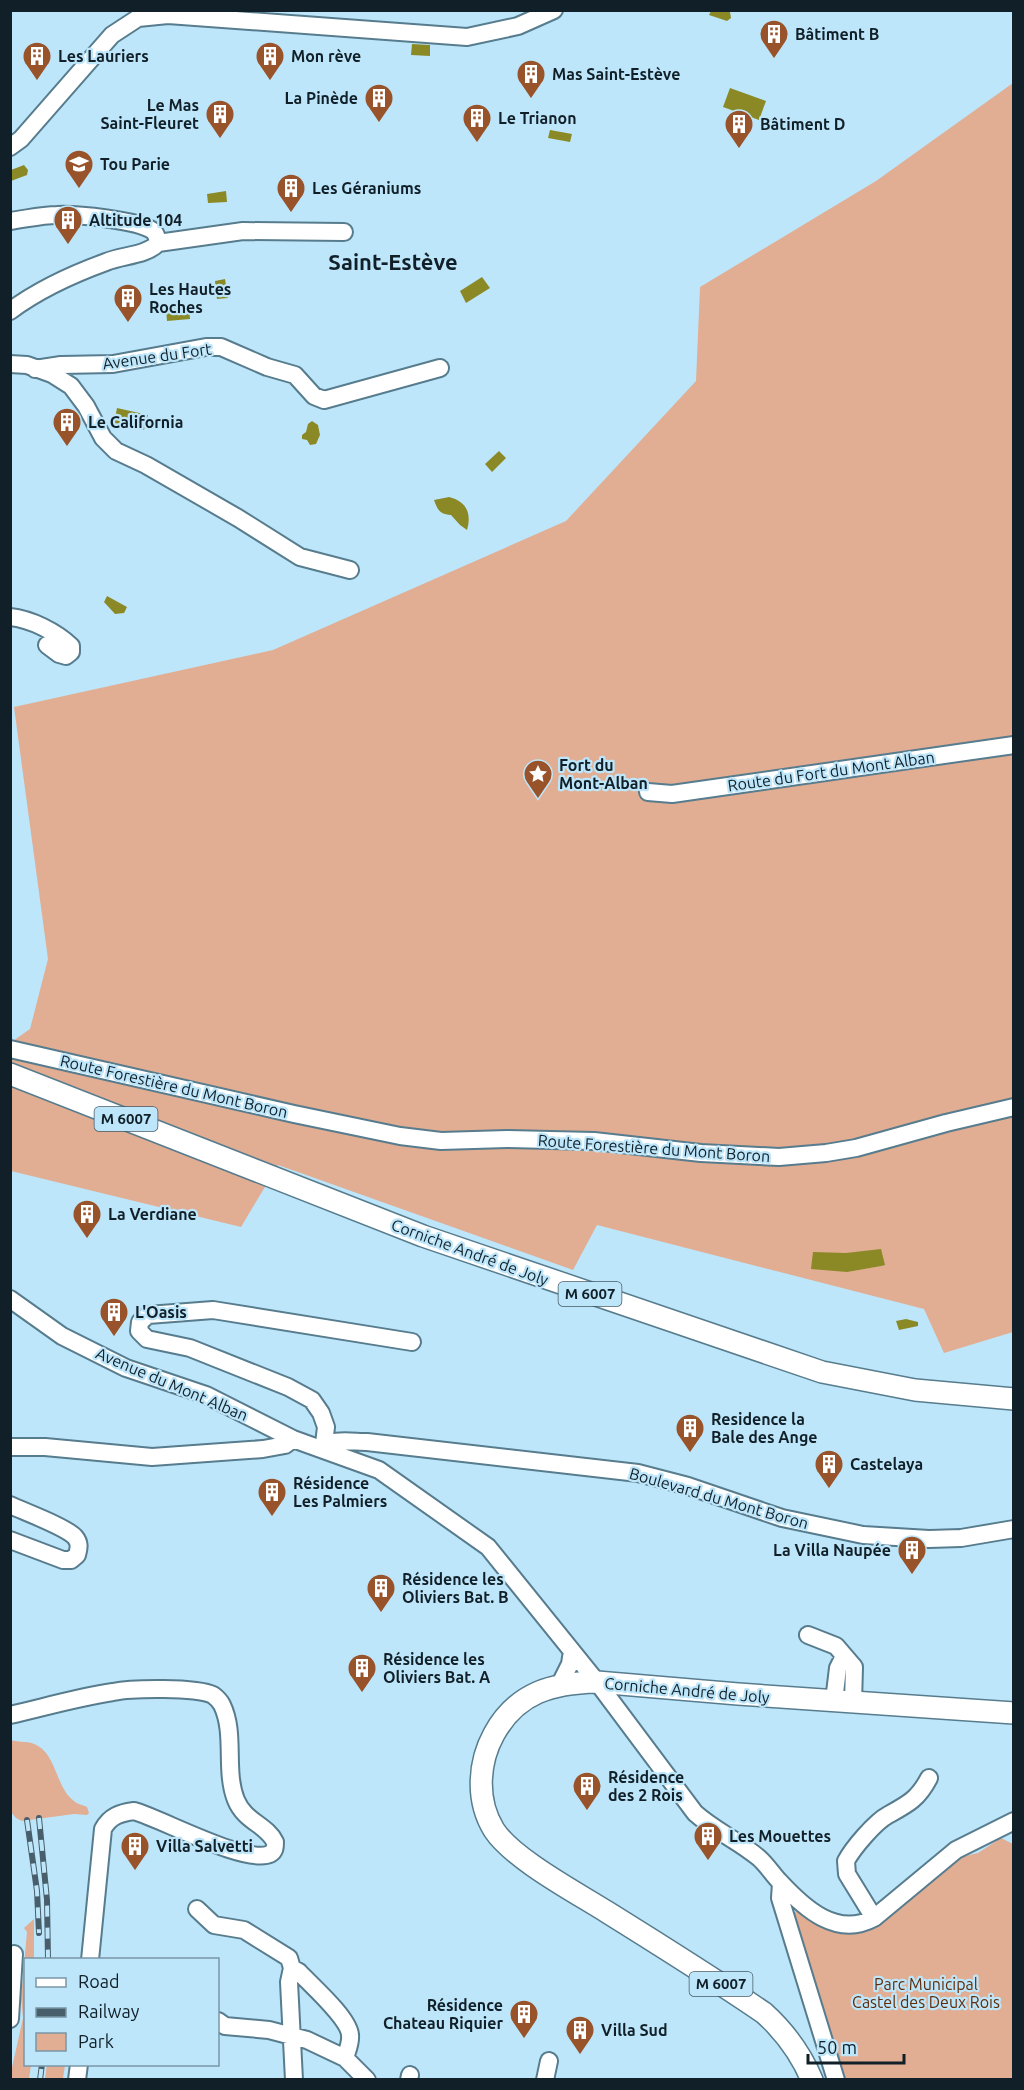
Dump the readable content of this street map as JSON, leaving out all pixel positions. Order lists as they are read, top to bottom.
{
  "streets": {
    "main road": ["M 6007", "Corniche André de Joly"],
    "street": [
      "Avenue du Fort",
      "Route du Fort du Mont Alban",
      "Route Forestière du Mont Boron",
      "Avenue du Mont Alban",
      "Boulevard du Mont Boron"
    ]
  },
  "crossings": [
    ["Corniche André de Joly", "Avenue du Mont Alban"],
    ["Avenue du Mont Alban", "Boulevard du Mont Boron"]
  ],
  "districts": ["Saint-Estève"],
  "parks": ["Parc Municipal Castel des Deux Rois"],
  "places": {
    "building": [
      "Bâtiment B",
      "Les Lauriers",
      "Mon rève",
      "Mas Saint-Estève",
      "La Pinède",
      "Le Mas Saint-Fleuret",
      "Le Trianon",
      "Bâtiment D",
      "Les Géraniums",
      "Altitude 104",
      "Les Hautes Roches",
      "Le California",
      "La Verdiane",
      "L'Oasis",
      "Residence la Bale des Ange",
      "Castelaya",
      "Résidence Les Palmiers",
      "La Villa Naupée",
      "Résidence les Oliviers Bat. B",
      "Résidence les Oliviers Bat. A",
      "Résidence des 2 Rois",
      "Les Mouettes",
      "Villa Salvetti",
      "Résidence Chateau Riquier",
      "Villa Sud"
    ],
    "school or university": ["Tou Parie"],
    "place": ["Fort du Mont-Alban"]
  },
  "legend": ["Road", "Railway", "Park"],
  "scale_bar": "50 m"
}
